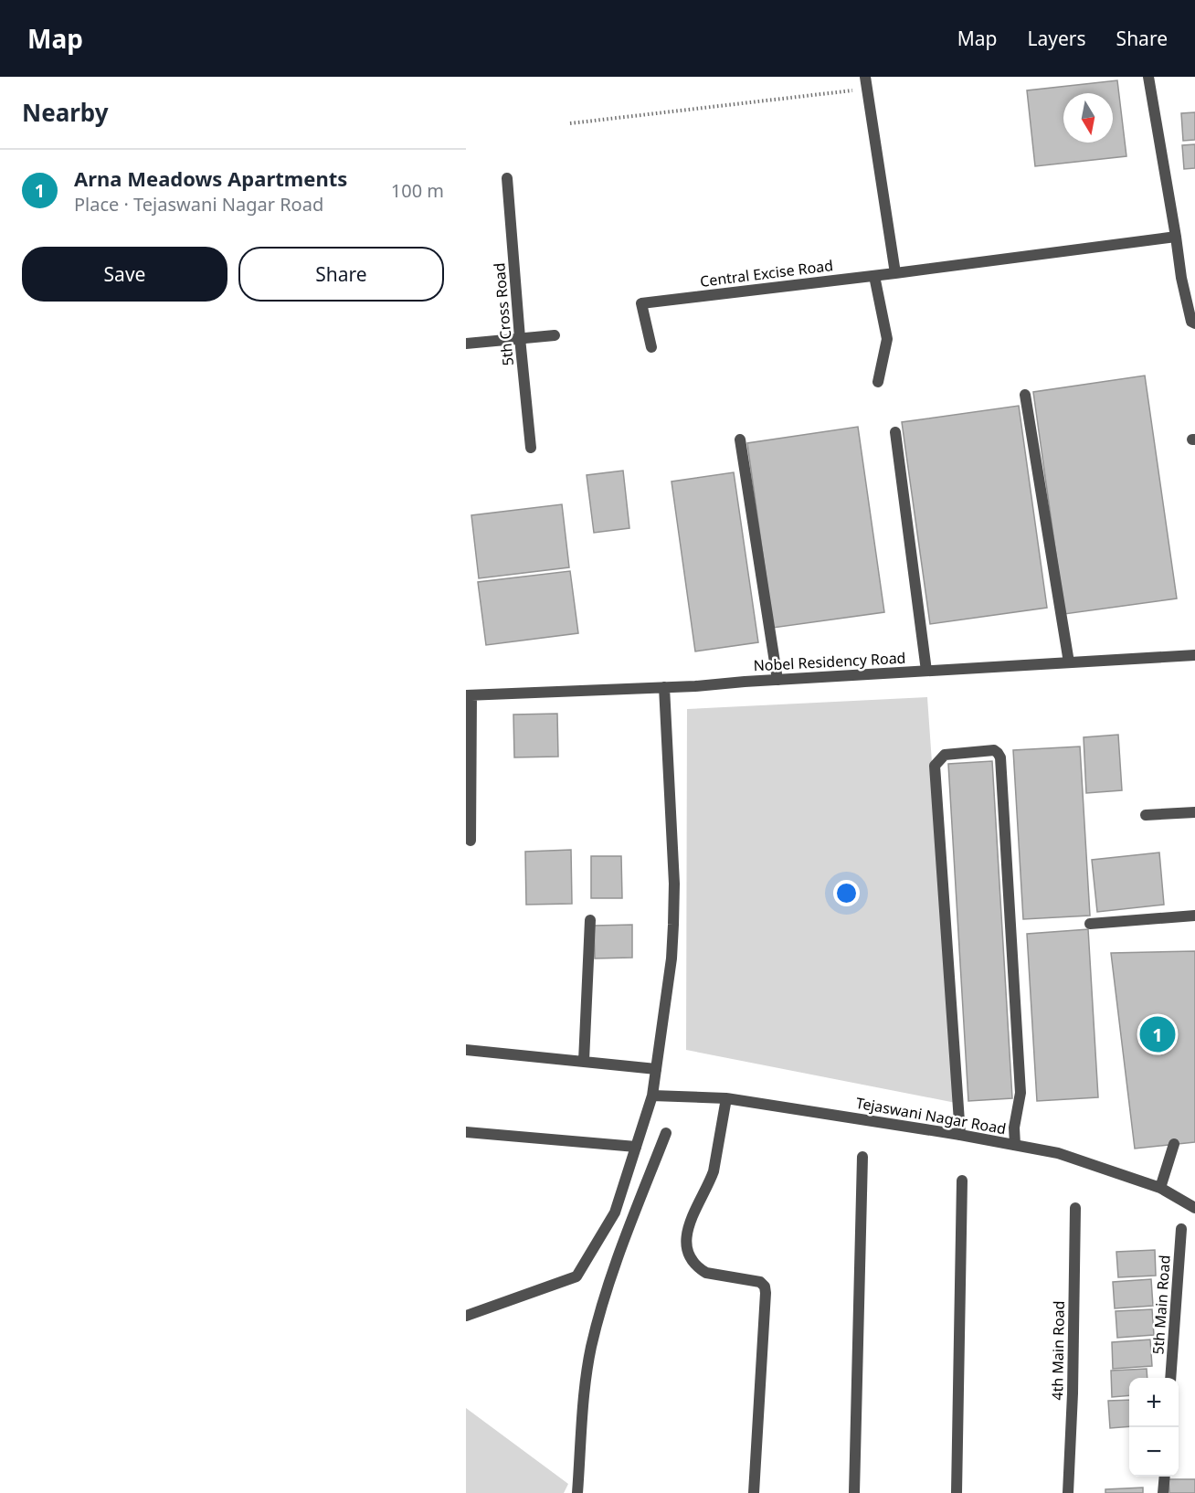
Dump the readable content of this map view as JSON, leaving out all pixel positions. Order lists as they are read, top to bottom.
{
  "streets": {
    "street": [
      "Central Excise Road",
      "5th Cross Road",
      "Nobel Residency Road",
      "Tejaswani Nagar Road",
      "5th Main Road",
      "4th Main Road"
    ]
  },
  "north": "bottom",
  "page": {
    "header": "Map",
    "nav": ["Map", "Layers", "Share"],
    "heading": "Nearby",
    "list": [
      {
        "mark": "1",
        "name": "Arna Meadows Apartments",
        "note": "Place · Tejaswani Nagar Road",
        "value": "100 m"
      }
    ],
    "buttons": ["Save", "Share"],
    "pins": "1",
    "map_buttons": ["+", "−"]
  }
}
